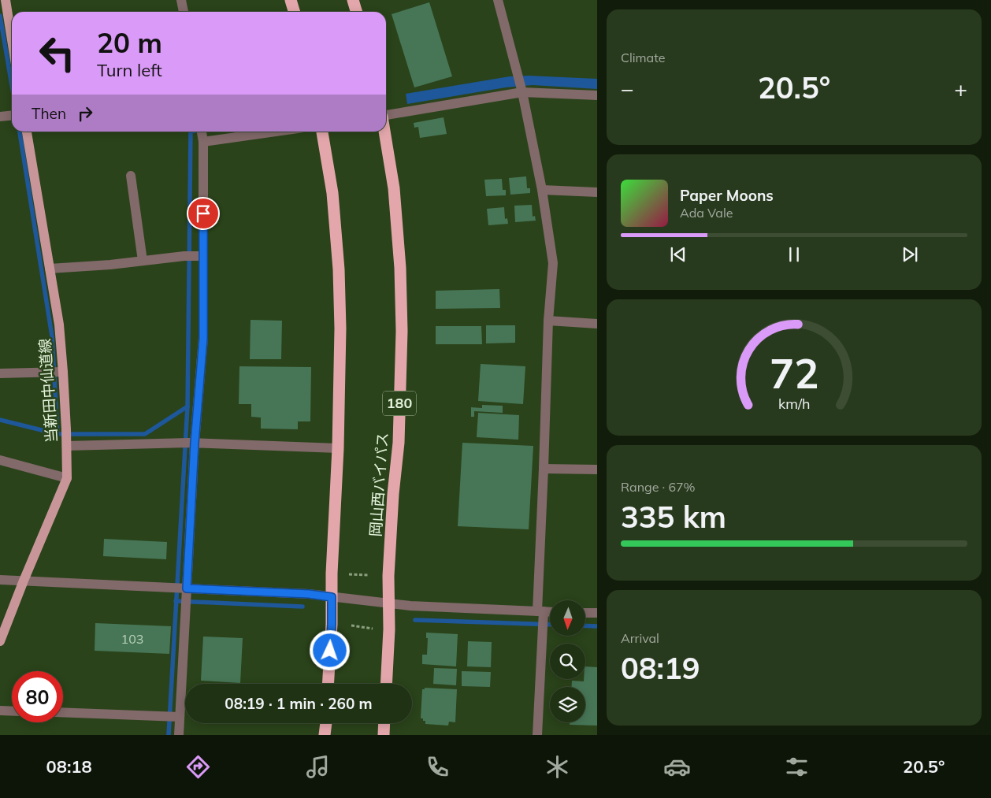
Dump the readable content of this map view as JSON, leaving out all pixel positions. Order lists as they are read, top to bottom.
{
  "streets": {
    "highway": ["180", "岡山西バイパス"],
    "main road": ["当新田中仙道線"]
  },
  "house_numbers": ["103"],
  "north": "bottom",
  "page": {
    "tile": [
      "Climate",
      ["Range · 67%", "335 km"],
      ["Arrival", "08:19"]
    ],
    "turn": ["20 m", "Turn left"],
    "heat": ["−", "20.5°", "+"],
    "then": "Then",
    "song": ["Paper Moons", "Ada Vale"],
    "limit": "80",
    "trip": "08:19 · 1 min · 260 m",
    "tabs": ["08:18", "20.5°"],
    "gauge": ["72", "km/h"]
  }
}
